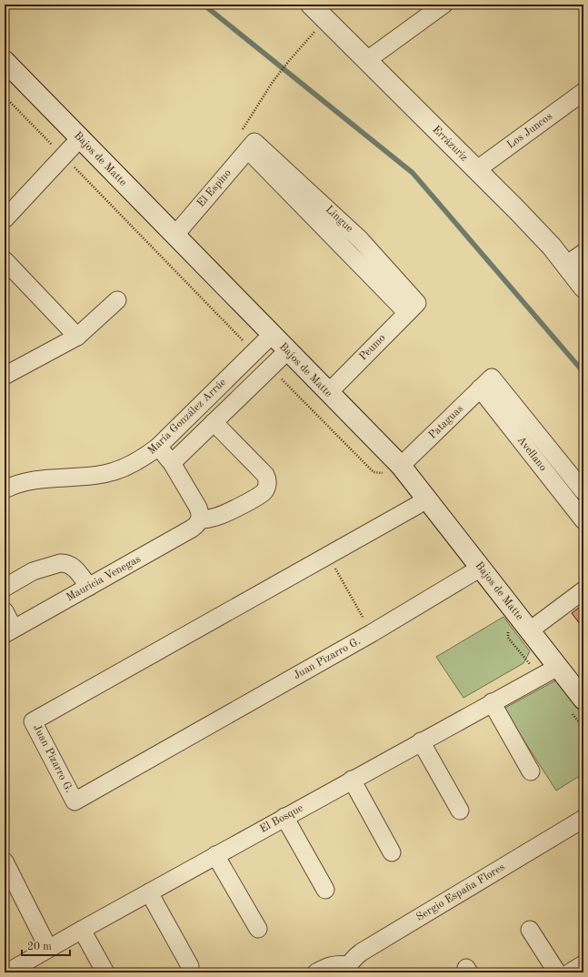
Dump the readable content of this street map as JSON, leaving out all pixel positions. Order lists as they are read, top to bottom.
{
  "streets": {
    "main road": ["Errázuriz", "Bajos de Matte"],
    "street": [
      "Los Juncos",
      "El Espino",
      "Lingue",
      "Peumo",
      "María González Arrúe",
      "Pataguas",
      "Avellano",
      "Mauricia Venegas",
      "Juan Pizarro G.",
      "El Bosque",
      "Sergio España Flores"
    ]
  },
  "crossings": [
    ["Los Juncos", "Errázuriz"],
    ["Bajos de Matte", "El Espino"],
    ["Bajos de Matte", "Peumo"],
    ["Bajos de Matte", "María González Arrúe"],
    ["Bajos de Matte", "Pataguas"],
    ["Bajos de Matte", "Juan Pizarro G."],
    ["Bajos de Matte", "El Bosque"],
    ["El Espino", "Lingue"],
    ["Lingue", "Peumo"],
    ["Pataguas", "Avellano"]
  ],
  "scale_bar": "20 m"
}
